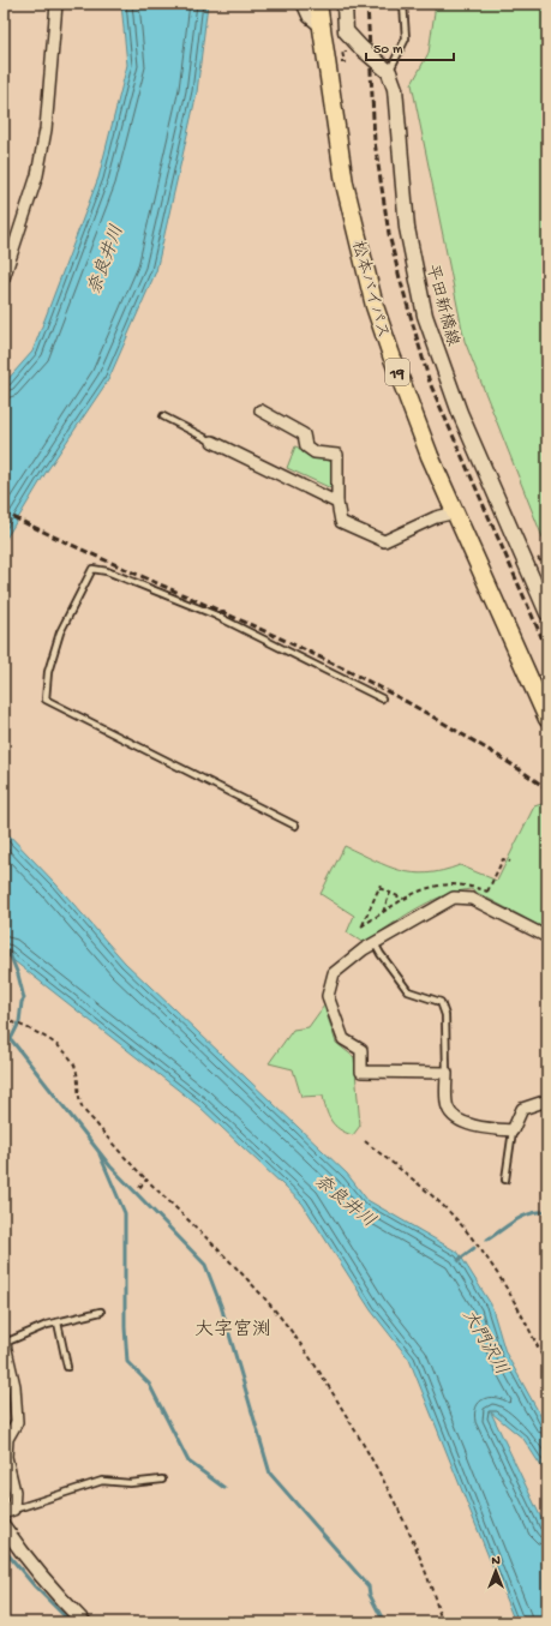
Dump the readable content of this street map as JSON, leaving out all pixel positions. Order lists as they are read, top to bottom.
{
  "streets": {
    "highway": ["松本バイパス", "19"],
    "main road": ["平田新橋線"]
  },
  "districts": ["大字宮渕"],
  "water": ["奈良井川", "大門沢川"],
  "scale_bar": "50 m",
  "north": "top"
}
